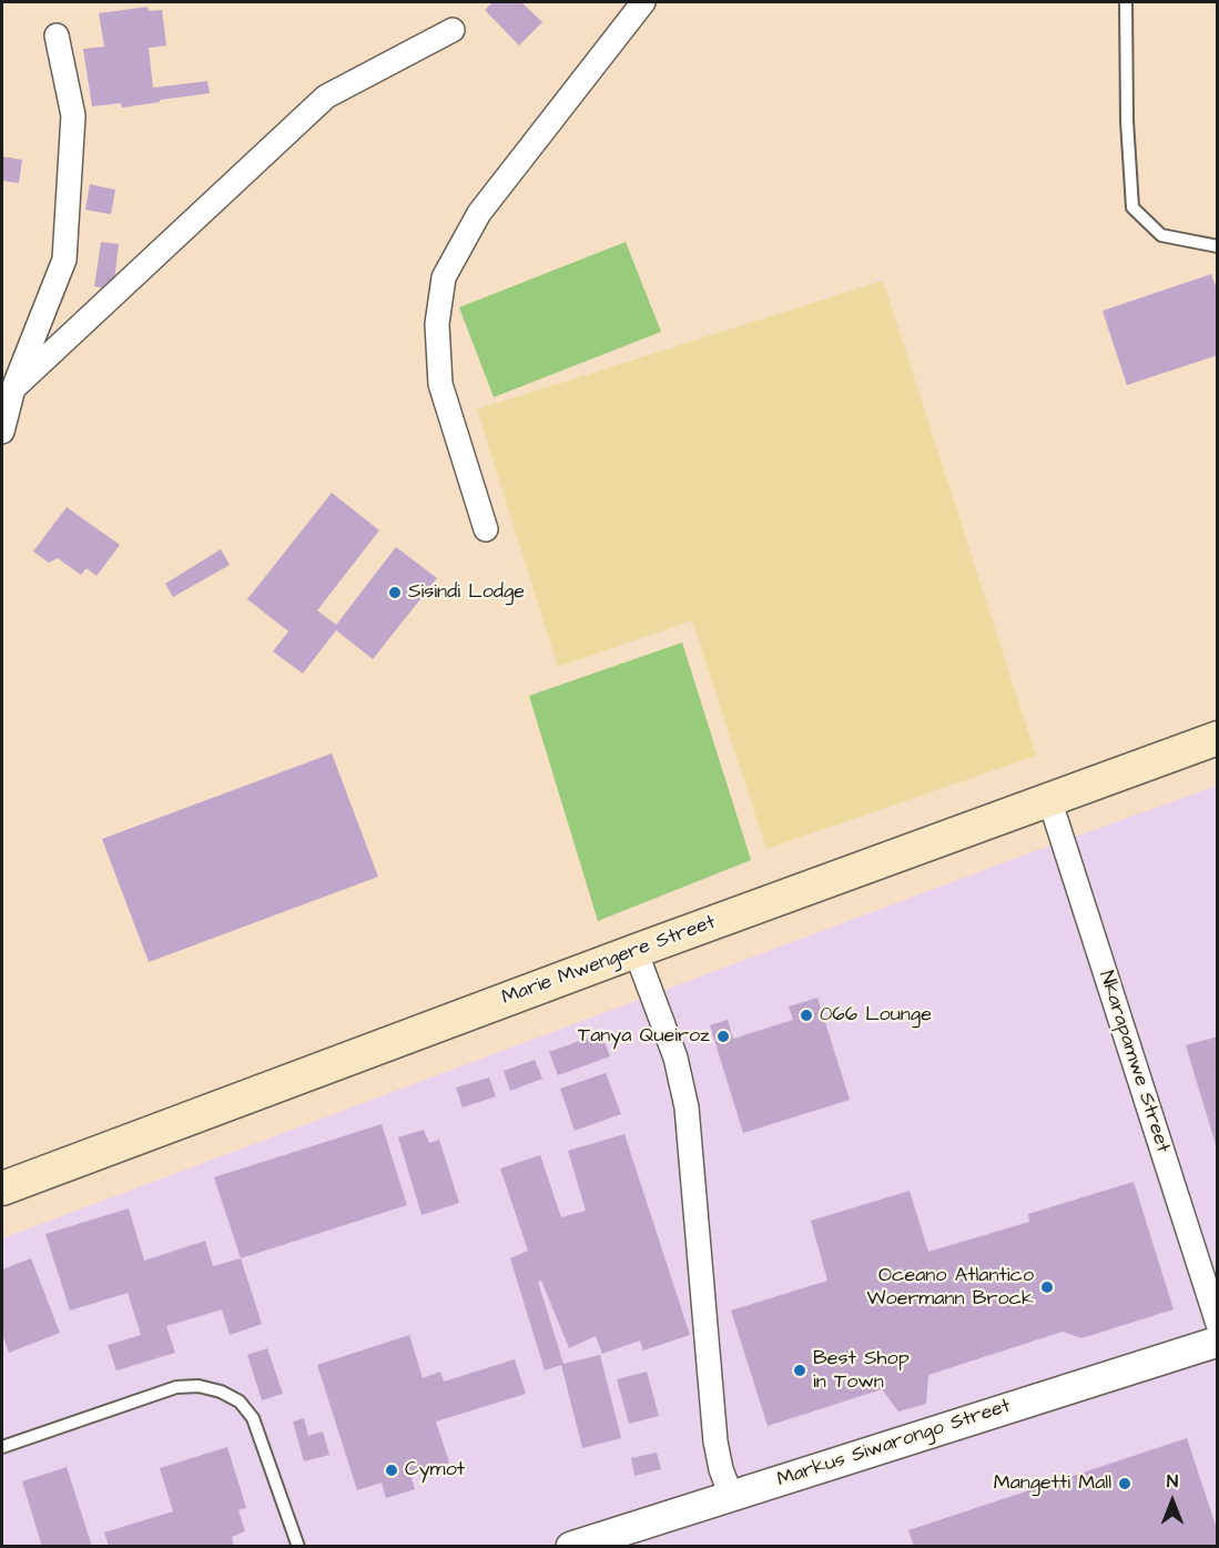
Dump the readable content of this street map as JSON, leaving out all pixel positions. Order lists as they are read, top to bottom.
{
  "streets": {
    "main road": ["Marie Mwengere Street"],
    "street": ["Nkarapamwe Street", "Markus Siwarongo Street"]
  },
  "crossings": [
    ["Marie Mwengere Street", "Nkarapamwe Street"]
  ],
  "places": [
    "Sisindi Lodge",
    "066 Lounge",
    "Tanya Queiroz",
    "Oceano Atlantico Woermann Brock",
    "Best Shop in Town",
    "Cymot",
    "Mangetti Mall"
  ],
  "north": "top"
}
